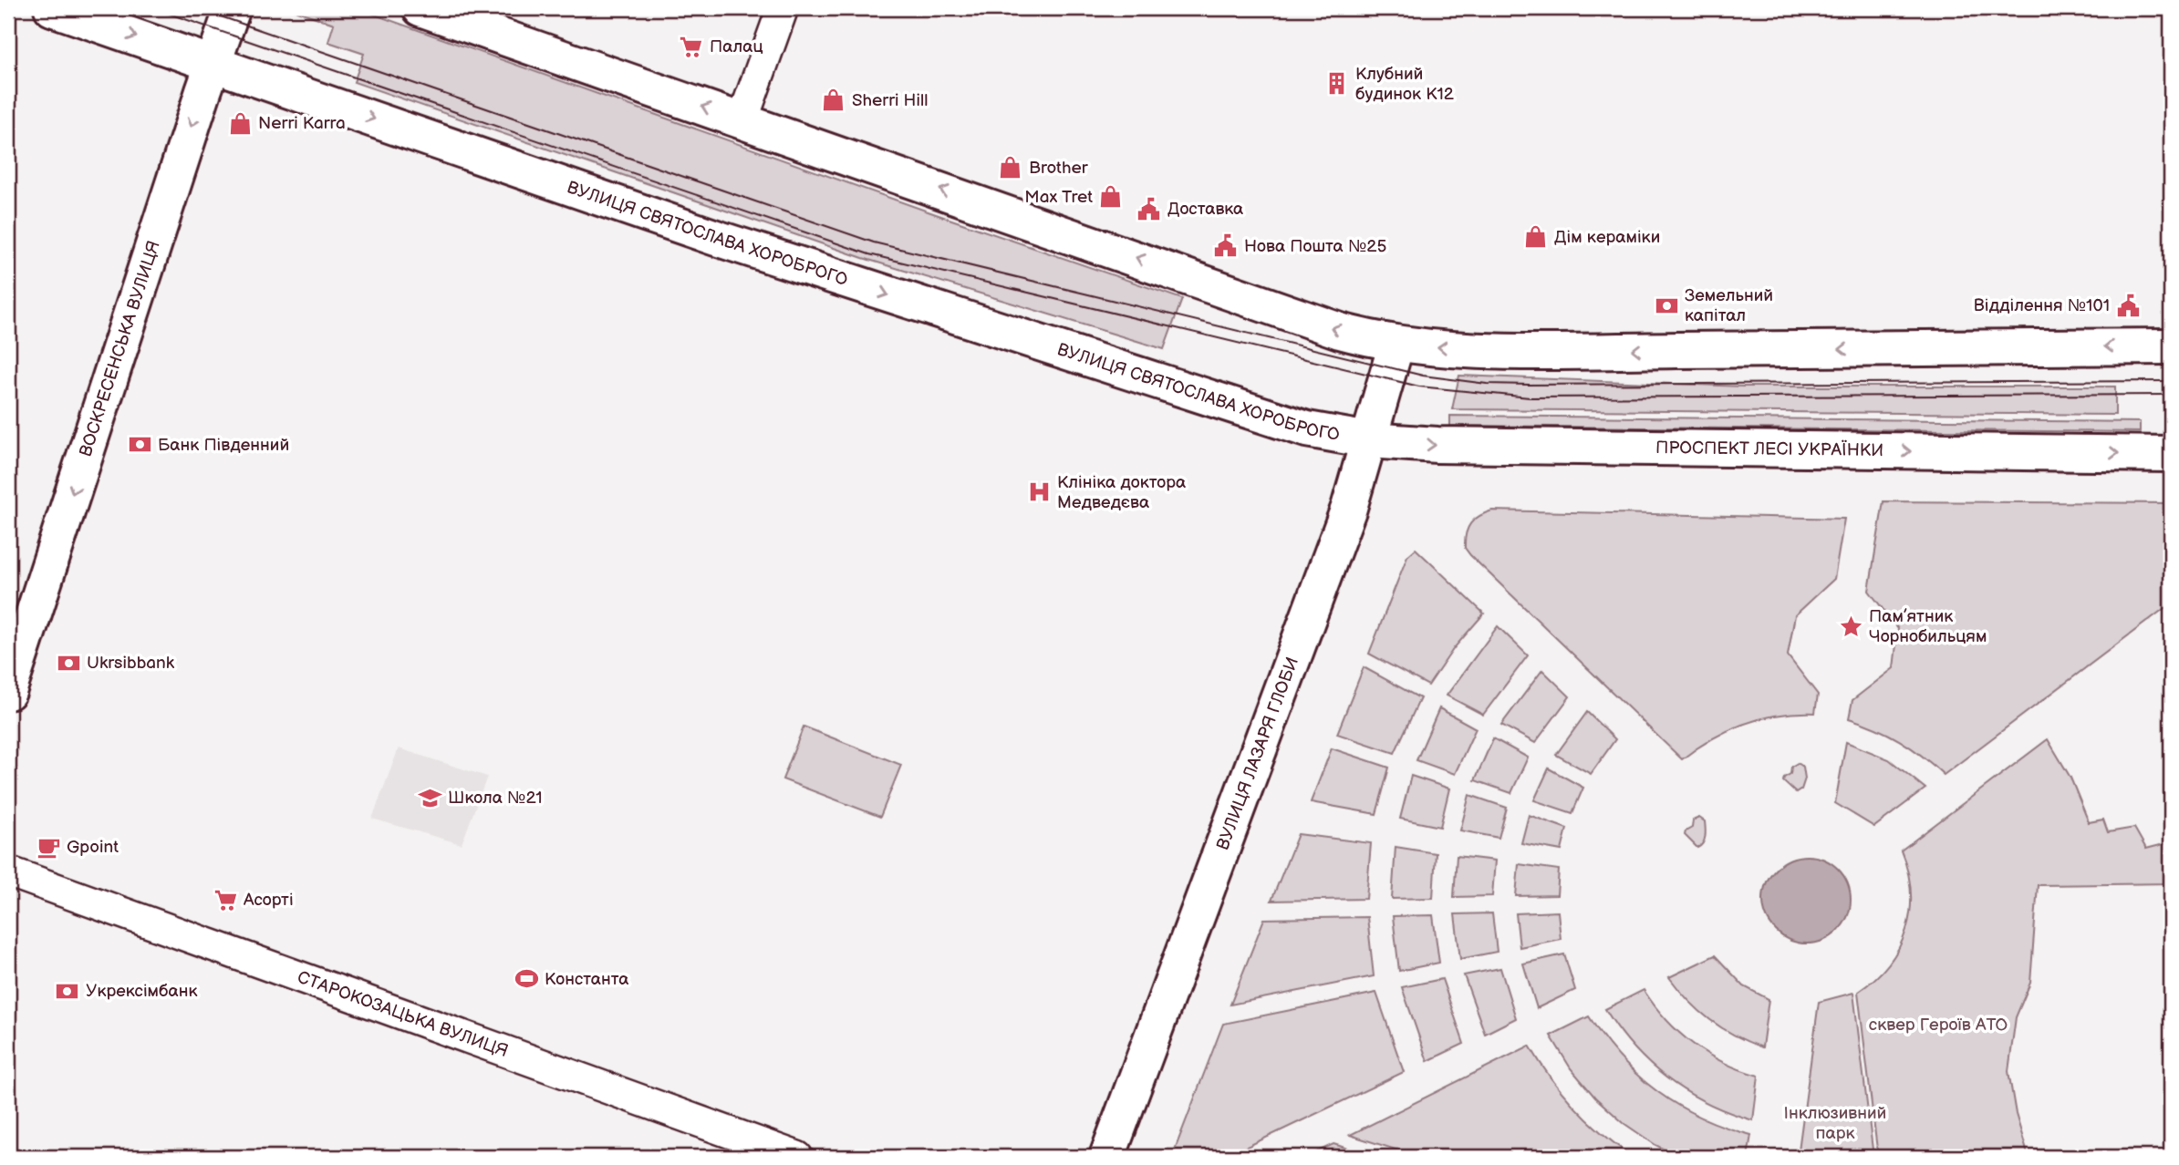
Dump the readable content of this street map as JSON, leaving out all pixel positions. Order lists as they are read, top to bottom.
{
  "streets": {
    "main road": [
      "ВУЛИЦЯ СВЯТОСЛАВА ХОРОБРОГО",
      "ВОСКРЕСЕНСЬКА ВУЛИЦЯ",
      "ПРОСПЕКТ ЛЕСІ УКРАЇНКИ",
      "ВУЛИЦЯ ЛАЗАРЯ ГЛОБИ"
    ],
    "street": ["СТАРОКОЗАЦЬКА ВУЛИЦЯ"]
  },
  "crossings": [
    ["ВУЛИЦЯ СВЯТОСЛАВА ХОРОБРОГО", "ВОСКРЕСЕНСЬКА ВУЛИЦЯ"],
    ["ВУЛИЦЯ СВЯТОСЛАВА ХОРОБРОГО", "ПРОСПЕКТ ЛЕСІ УКРАЇНКИ"],
    ["ВУЛИЦЯ СВЯТОСЛАВА ХОРОБРОГО", "ВУЛИЦЯ ЛАЗАРЯ ГЛОБИ"],
    ["ПРОСПЕКТ ЛЕСІ УКРАЇНКИ", "ВУЛИЦЯ ЛАЗАРЯ ГЛОБИ"]
  ],
  "one_way": ["ВОСКРЕСЕНСЬКА ВУЛИЦЯ"],
  "parks": ["сквер Героїв АТО", "Інклюзивний парк"],
  "places": {
    "supermarket": ["Палац", "Асорті"],
    "building": ["Клубний будинок К12"],
    "shop": [
      "Sherri Hill",
      "Nerri Karra",
      "Brother",
      "Max Tret",
      "Дім кераміки"
    ],
    "public building": ["Доставка", "Нова Пошта №25", "Відділення №101"],
    "bank": [
      "Земельний капітал",
      "Банк Південний",
      "Ukrsibbank",
      "Укрексімбанк"
    ],
    "hospital": ["Клініка доктора Медведєва"],
    "place": ["Пам’ятник Чорнобильцям"],
    "school or university": ["Школа №21"],
    "cafe": ["Gpoint"],
    "sports": ["Константа"]
  }
}
